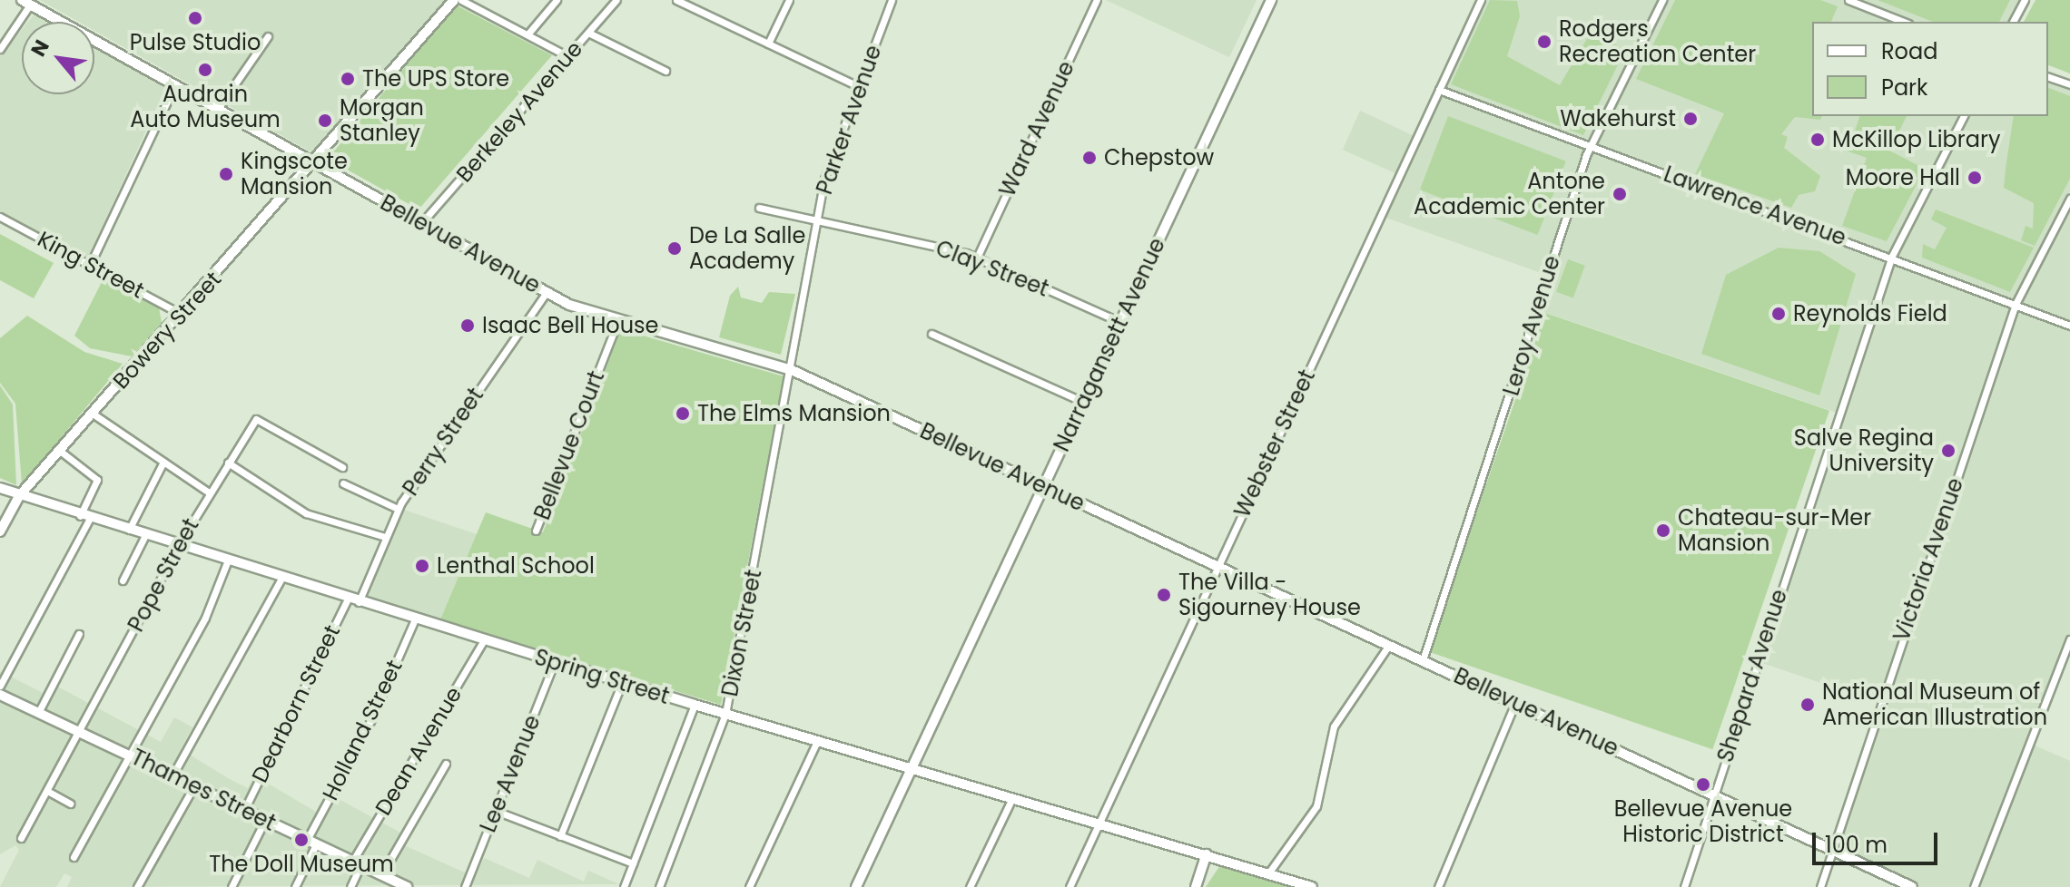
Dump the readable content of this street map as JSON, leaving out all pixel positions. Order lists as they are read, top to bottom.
{
  "streets": {
    "main road": [
      "Bellevue Avenue",
      "Bowery Street",
      "Narragansett Avenue",
      "Spring Street",
      "Thames Street"
    ],
    "street": [
      "Berkeley Avenue",
      "Parker Avenue",
      "Ward Avenue",
      "Lawrence Avenue",
      "King Street",
      "Clay Street",
      "Leroy Avenue",
      "Perry Street",
      "Webster Street",
      "Bellevue Court",
      "Victoria Avenue",
      "Pope Street",
      "Dixon Street",
      "Shepard Avenue",
      "Dearborn Street",
      "Holland Street",
      "Dean Avenue",
      "Lee Avenue"
    ]
  },
  "crossings": [
    ["Berkeley Avenue", "Bellevue Avenue"],
    ["Parker Avenue", "Bellevue Avenue"],
    ["Parker Avenue", "Clay Street"],
    ["Parker Avenue", "Dixon Street"],
    ["Ward Avenue", "Clay Street"],
    ["Lawrence Avenue", "Leroy Avenue"],
    ["Lawrence Avenue", "Webster Street"],
    ["Lawrence Avenue", "Victoria Avenue"],
    ["Lawrence Avenue", "Shepard Avenue"],
    ["Bellevue Avenue", "Leroy Avenue"],
    ["Bellevue Avenue", "Bowery Street"],
    ["Bellevue Avenue", "Narragansett Avenue"],
    ["Bellevue Avenue", "Perry Street"],
    ["Bellevue Avenue", "Webster Street"],
    ["Bellevue Avenue", "Bellevue Court"],
    ["Bellevue Avenue", "Victoria Avenue"],
    ["Bellevue Avenue", "Dixon Street"],
    ["Bellevue Avenue", "Shepard Avenue"],
    ["King Street", "Bowery Street"],
    ["Clay Street", "Narragansett Avenue"],
    ["Bowery Street", "Spring Street"],
    ["Narragansett Avenue", "Spring Street"],
    ["Perry Street", "Spring Street"],
    ["Webster Street", "Spring Street"],
    ["Pope Street", "Spring Street"],
    ["Pope Street", "Thames Street"],
    ["Dixon Street", "Spring Street"],
    ["Spring Street", "Dearborn Street"],
    ["Spring Street", "Holland Street"],
    ["Spring Street", "Dean Avenue"],
    ["Spring Street", "Lee Avenue"],
    ["Dearborn Street", "Thames Street"],
    ["Holland Street", "Thames Street"],
    ["Dean Avenue", "Thames Street"]
  ],
  "places": [
    "Pulse Studio",
    "Rodgers Recreation Center",
    "Audrain Auto Museum",
    "The UPS Store",
    "Wakehurst",
    "Morgan Stanley",
    "McKillop Library",
    "Chepstow",
    "Kingscote Mansion",
    "Moore Hall",
    "Antone Academic Center",
    "De La Salle Academy",
    "Reynolds Field",
    "Isaac Bell House",
    "The Elms Mansion",
    "Salve Regina University",
    "Chateau-sur-Mer Mansion",
    "Lenthal School",
    "The Villa - Sigourney House",
    "National Museum of American Illustration",
    "Bellevue Avenue Historic District",
    "The Doll Museum"
  ],
  "legend": ["Road", "Park"],
  "scale_bar": "100 m",
  "north": "top left"
}
